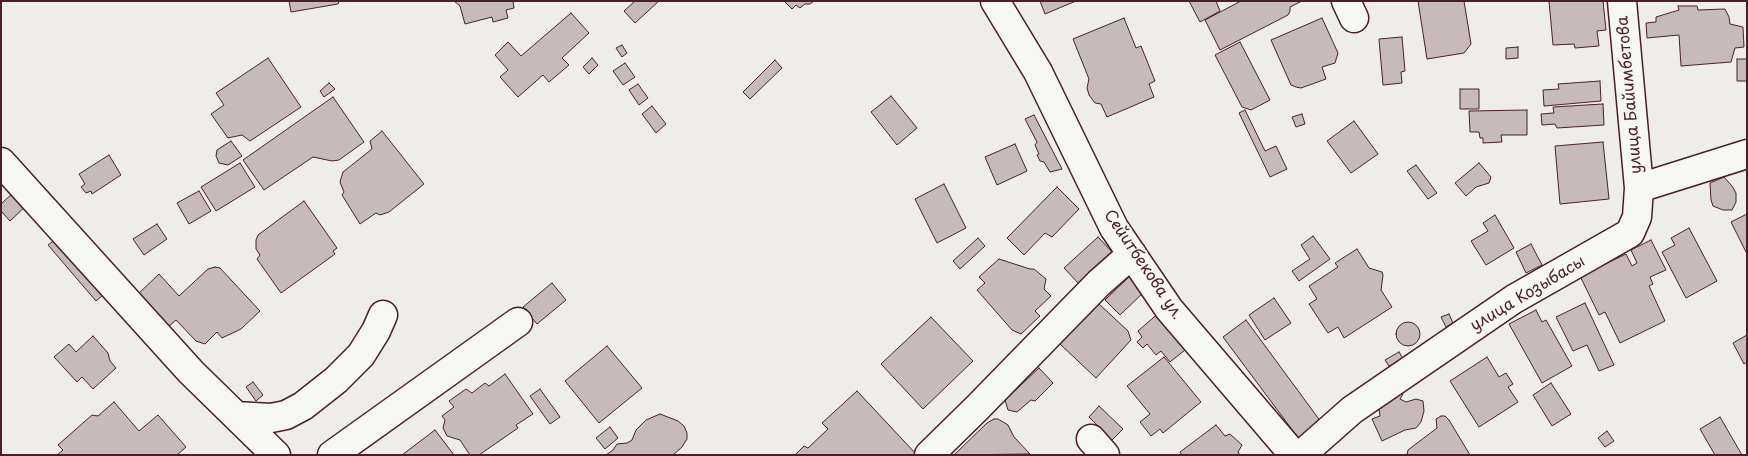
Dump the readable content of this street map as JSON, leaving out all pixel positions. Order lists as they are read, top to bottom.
{
  "streets": {
    "street": ["улица Байимбетова", "Сейитбекова ул.", "улица Козыбасы"]
  },
  "crossings": [
    ["улица Байимбетова", "улица Козыбасы"]
  ]
}
